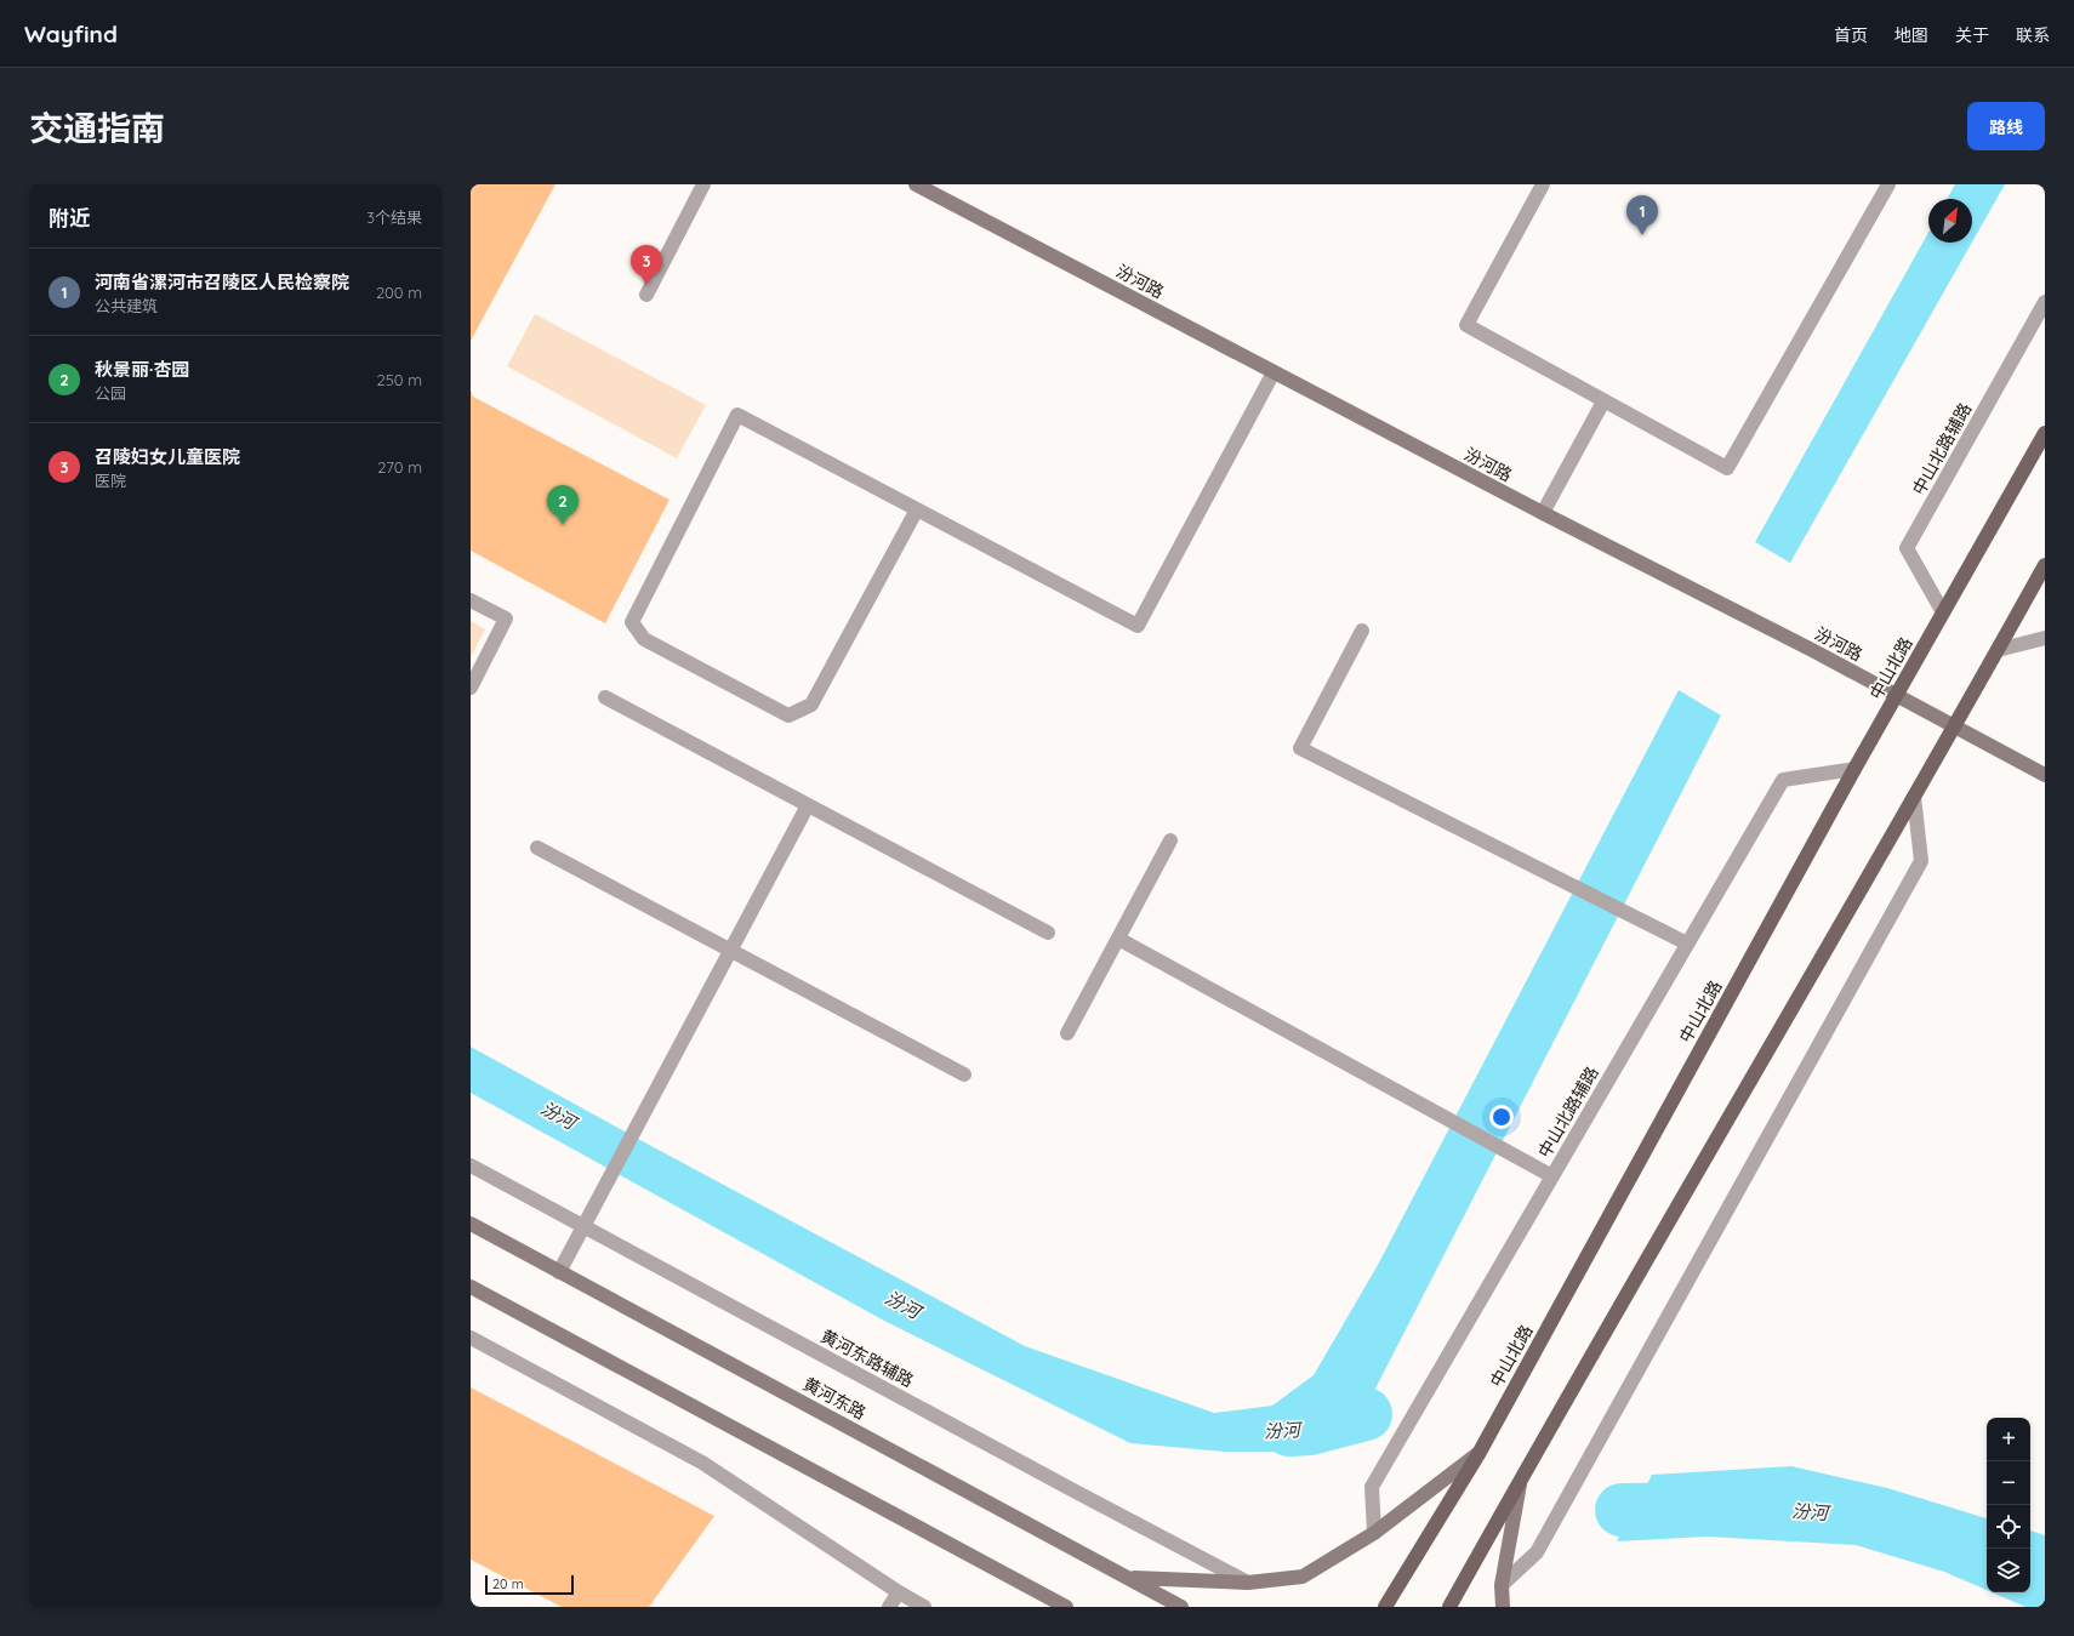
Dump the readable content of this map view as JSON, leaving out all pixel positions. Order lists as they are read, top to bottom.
{
  "streets": {
    "main road": ["汾河路", "中山北路", "黄河东路"],
    "street": ["中山北路辅路", "黄河东路辅路"]
  },
  "crossings": [
    ["汾河路", "中山北路"],
    ["中山北路辅路", "中山北路"]
  ],
  "water": ["汾河"],
  "scale_bar": "20 m",
  "north": "top right",
  "page": {
    "header": "Wayfind",
    "nav": [
      "首页",
      "地图",
      "关于",
      "联系"
    ],
    "title": "交通指南",
    "buttons": "路线",
    "heading": ["附近", "3个结果"],
    "pins": ["1", "3", "2"],
    "list": [
      {
        "mark": "1",
        "name": "河南省漯河市召陵区人民检察院",
        "note": "公共建筑",
        "value": "200 m"
      },
      {
        "mark": "2",
        "name": "秋景丽·杏园",
        "note": "公园",
        "value": "250 m"
      },
      {
        "mark": "3",
        "name": "召陵妇女儿童医院",
        "note": "医院",
        "value": "270 m"
      }
    ],
    "map_buttons": ["+", "−"],
    "scale": "20 m"
  }
}
